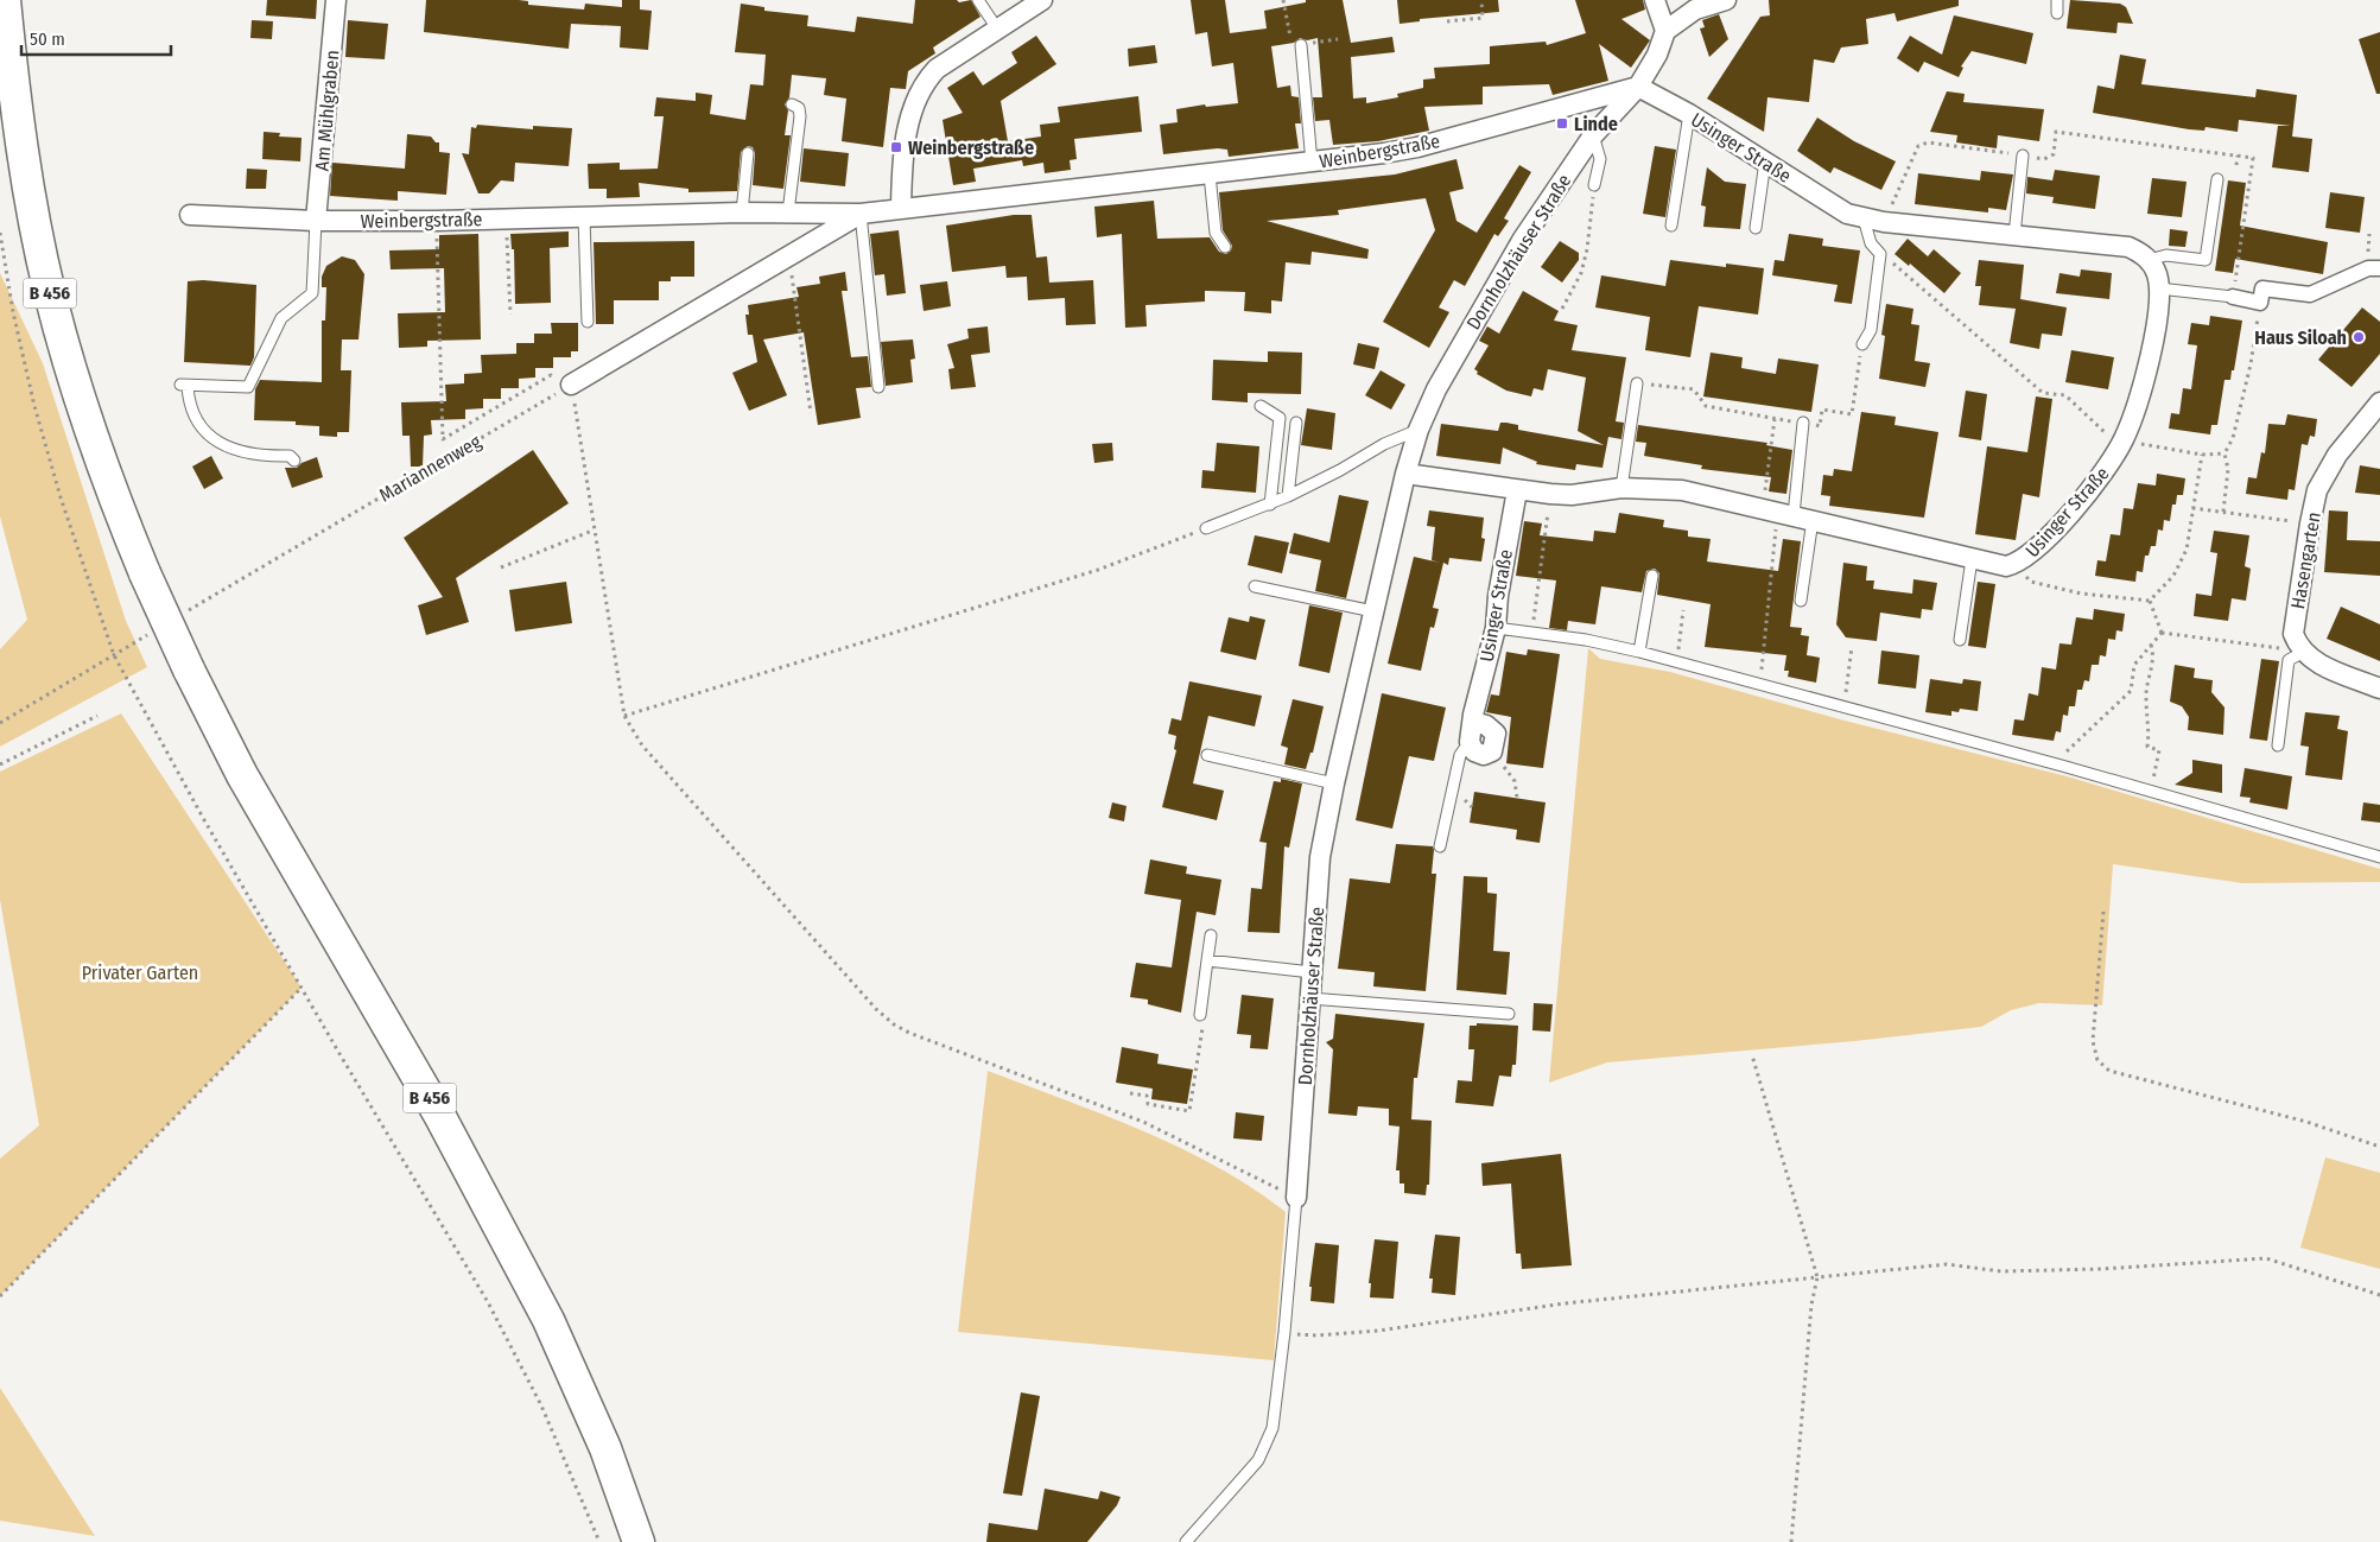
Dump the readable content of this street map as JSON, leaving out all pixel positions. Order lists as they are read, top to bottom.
{
  "streets": {
    "main road": ["B 456"],
    "street": [
      "Am Mühlgraben",
      "Usinger Straße",
      "Weinbergstraße",
      "Dornholzhäuser Straße",
      "Hasengarten"
    ],
    "path": ["Mariannenweg"]
  },
  "crossings": [
    ["Am Mühlgraben", "Weinbergstraße"],
    ["Usinger Straße", "Weinbergstraße"],
    ["Usinger Straße", "Dornholzhäuser Straße"],
    ["Weinbergstraße", "Dornholzhäuser Straße"]
  ],
  "parks": ["Privater Garten"],
  "places": {
    "transit": ["Linde", "Weinbergstraße"],
    "other": ["Haus Siloah"]
  },
  "scale_bar": "50 m"
}
